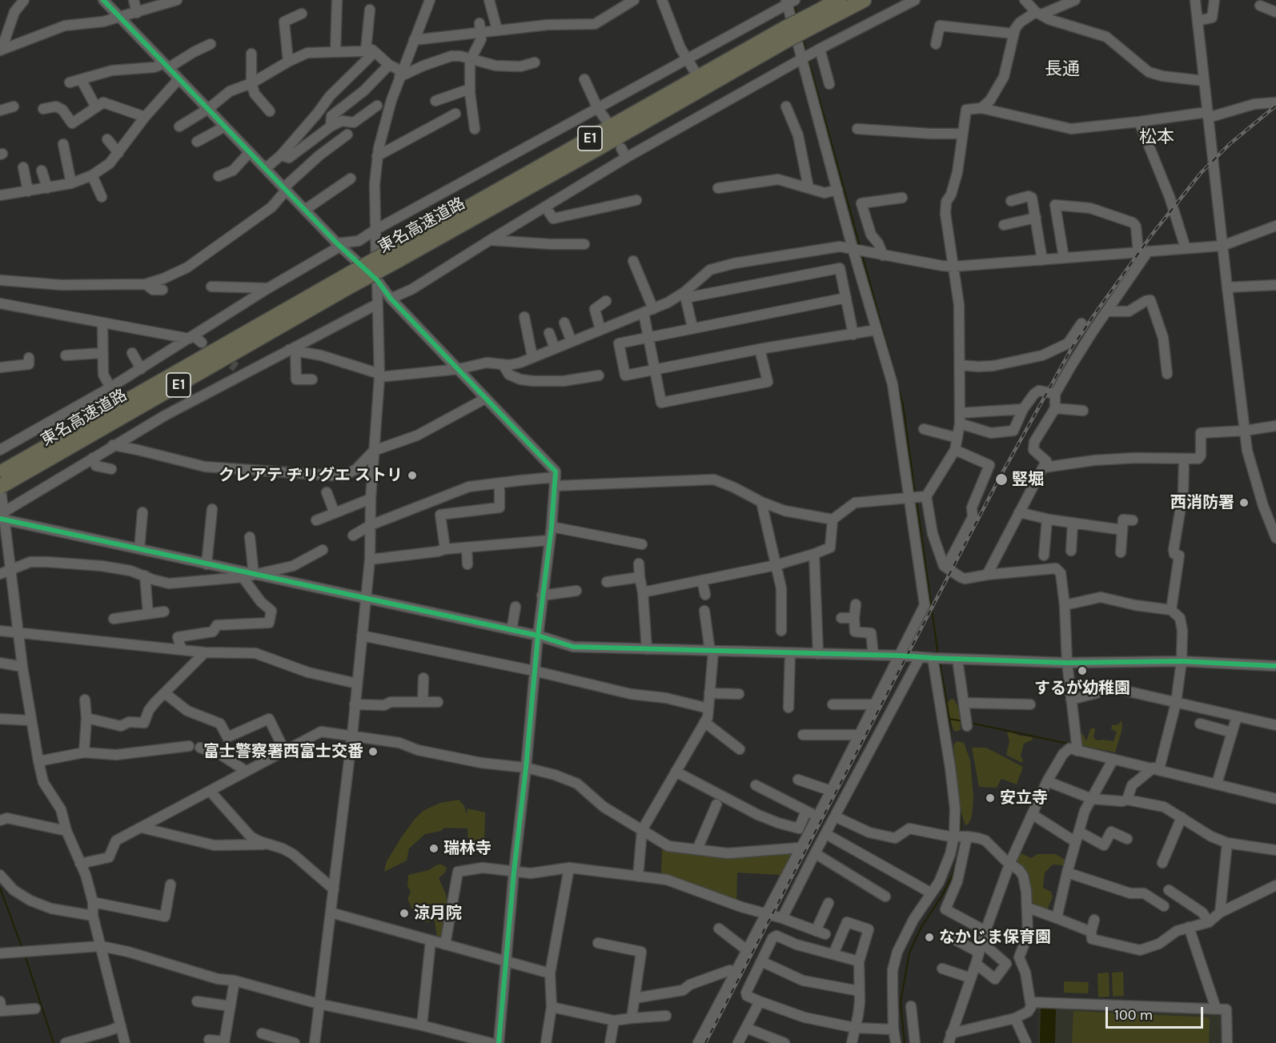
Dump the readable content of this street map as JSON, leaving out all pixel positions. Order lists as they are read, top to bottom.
{
  "streets": {
    "highway": ["E1", "東名高速道路"]
  },
  "districts": ["長通", "松本"],
  "places": [
    "クレアテ ヂリグエ ストリ",
    "竪堀",
    "西消防署",
    "するが幼稚園",
    "富士警察署西富士交番",
    "安立寺",
    "瑞林寺",
    "涼月院",
    "なかじま保育園"
  ],
  "scale_bar": "100 m"
}
